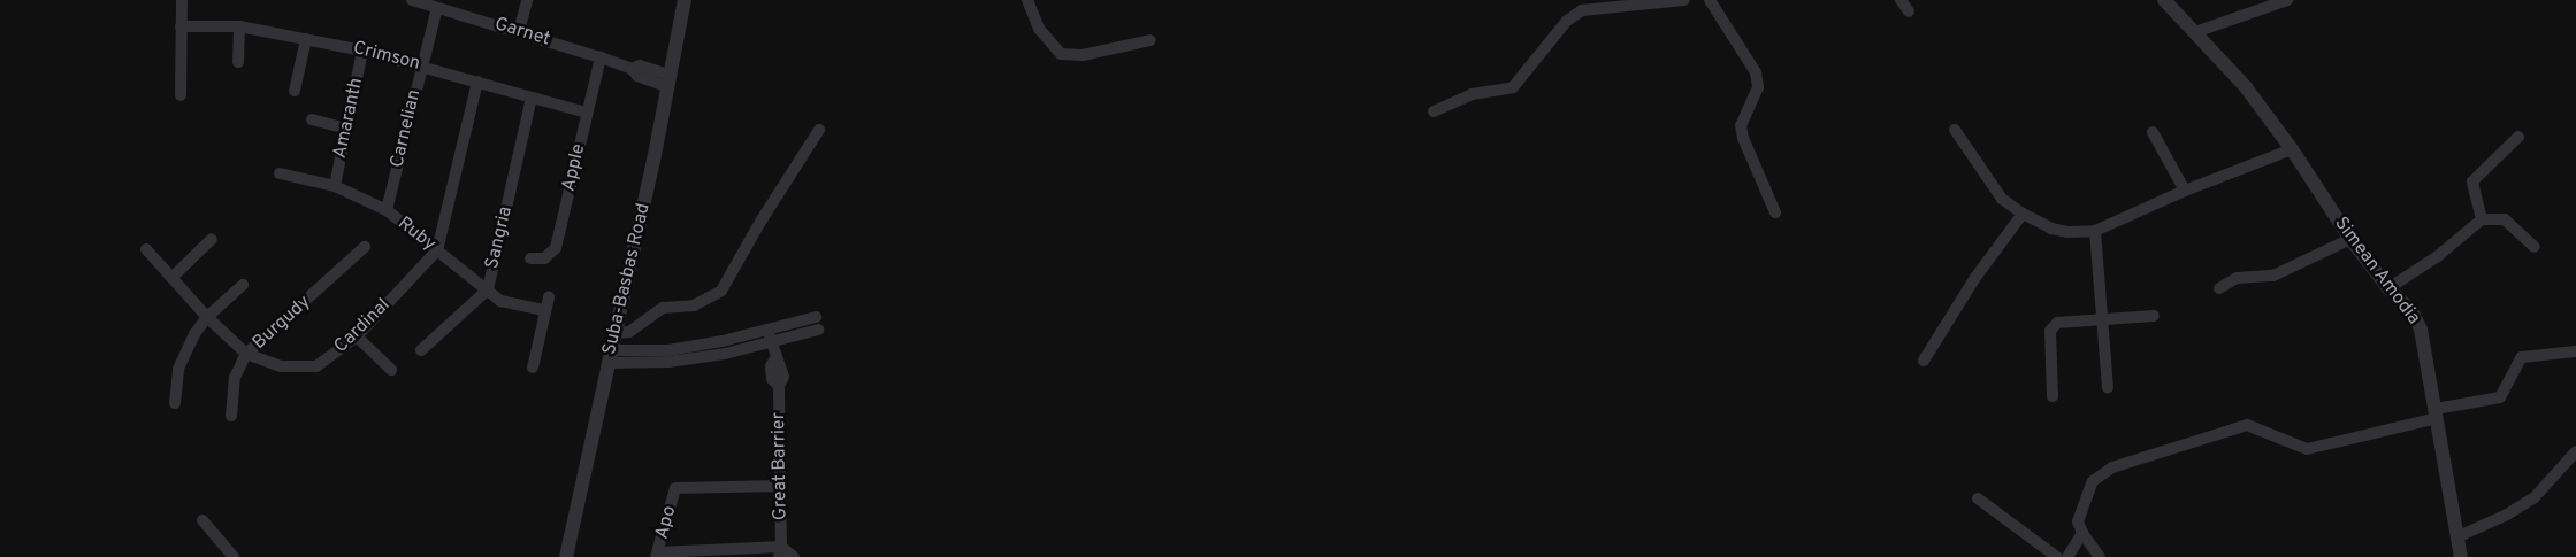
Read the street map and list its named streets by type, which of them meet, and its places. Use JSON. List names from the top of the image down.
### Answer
{
  "streets": {
    "street": [
      "Garnet",
      "Crimson",
      "Amaranth",
      "Carnelian",
      "Apple",
      "Ruby",
      "Sangria",
      "Simean Amodia",
      "Suba-Basbas Road",
      "Burgudy",
      "Cardinal",
      "Great Barrier",
      "Apo"
    ]
  },
  "crossings": [
    ["Garnet", "Carnelian"],
    ["Garnet", "Apple"],
    ["Garnet", "Suba-Basbas Road"],
    ["Crimson", "Amaranth"],
    ["Crimson", "Carnelian"],
    ["Crimson", "Apple"],
    ["Crimson", "Sangria"],
    ["Crimson", "Cardinal"],
    ["Amaranth", "Ruby"],
    ["Carnelian", "Ruby"],
    ["Ruby", "Sangria"],
    ["Ruby", "Cardinal"],
    ["Burgudy", "Cardinal"],
    ["Great Barrier", "Apo"]
  ]
}
